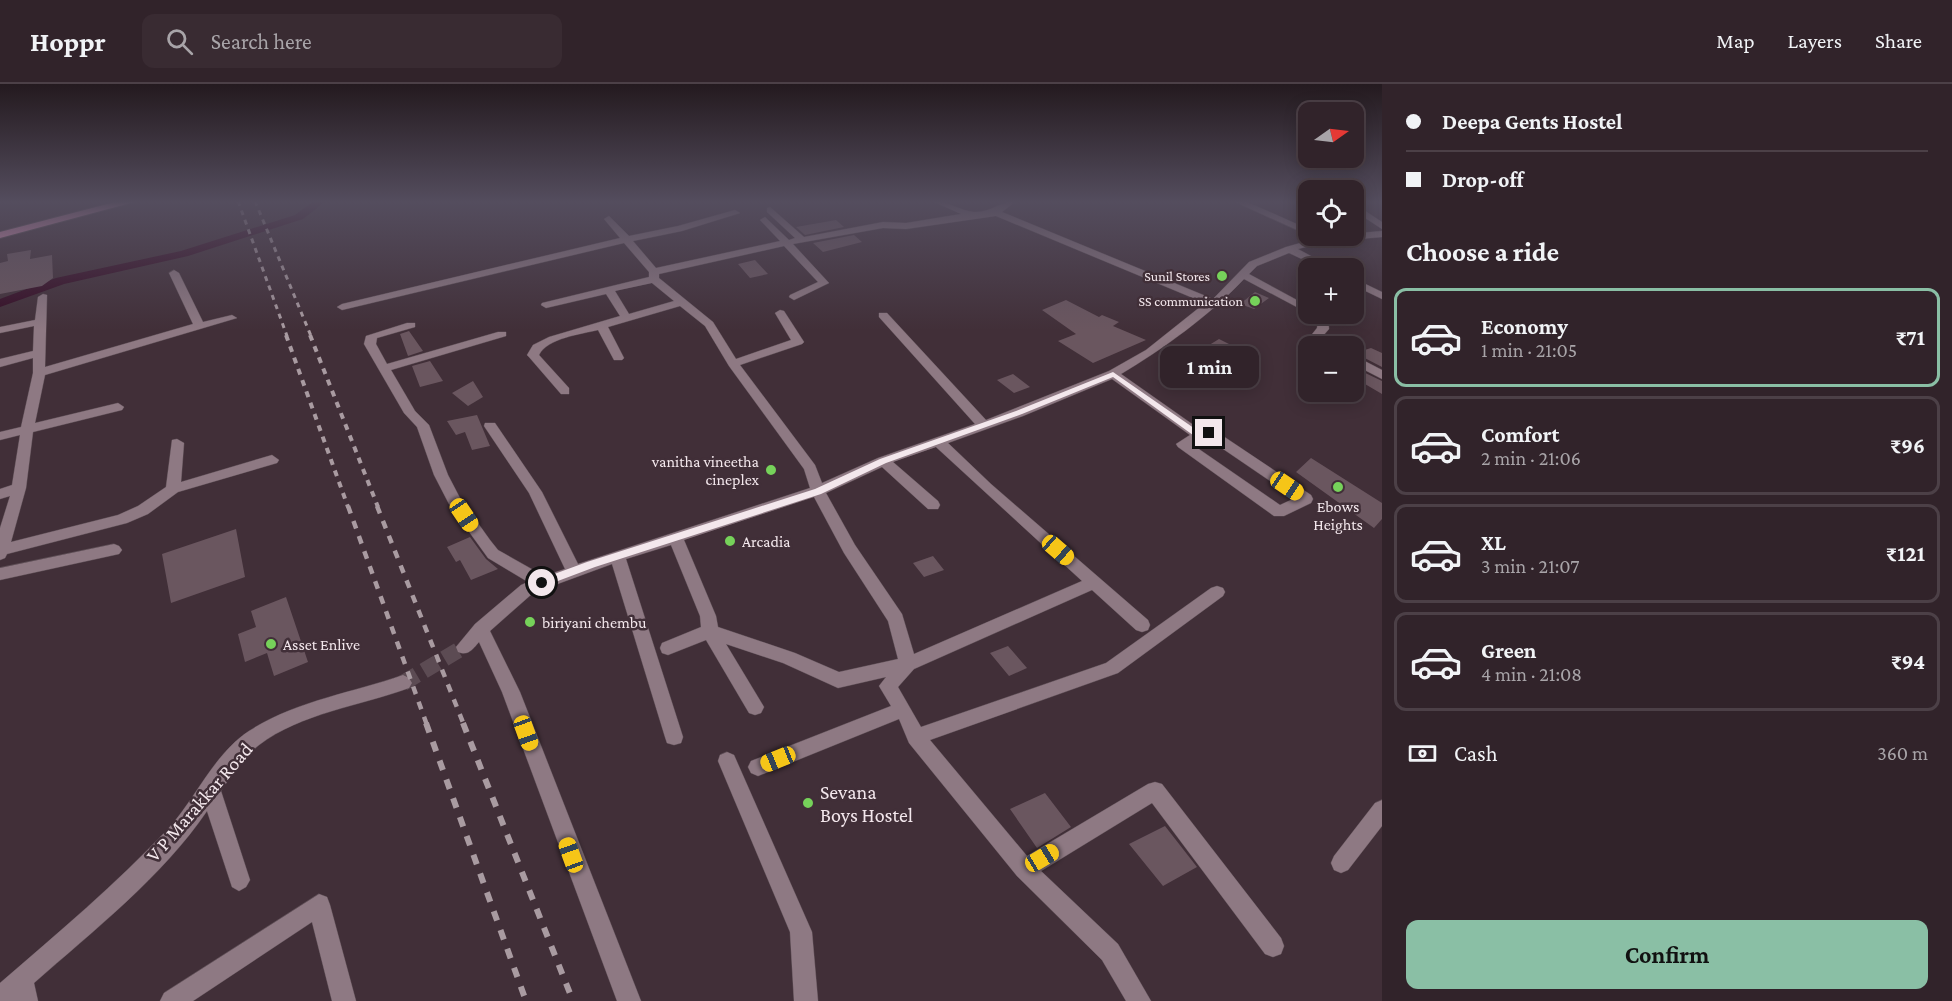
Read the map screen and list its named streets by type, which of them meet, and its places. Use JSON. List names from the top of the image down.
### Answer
{
  "streets": {
    "street": ["V P Marakkar Road"]
  },
  "places": [
    "Sunil Stores",
    "SS communication",
    "vanitha vineetha cineplex",
    "Ebows Heights",
    "Arcadia",
    "biriyani chembu",
    "Asset Enlive",
    "Sevana Boys Hostel"
  ],
  "north": "right",
  "page": {
    "header": "Hoppr",
    "search": "Search here",
    "nav": ["Map", "Layers", "Share"],
    "banner": ["Deepa Gents Hostel", "Drop-off"],
    "map_buttons": ["+", "−"],
    "heading": "Choose a ride",
    "list": [
      {
        "name": "Economy",
        "note": "1 min · 21:05",
        "value": "₹71"
      },
      {
        "name": "Comfort",
        "note": "2 min · 21:06",
        "value": "₹96"
      },
      {
        "name": "XL",
        "note": "3 min · 21:07",
        "value": "₹121"
      },
      {
        "name": "Green",
        "note": "4 min · 21:08",
        "value": "₹94"
      }
    ],
    "bubble": "1 min",
    "pay": ["Cash", "360 m"],
    "buttons": "Confirm"
  }
}
